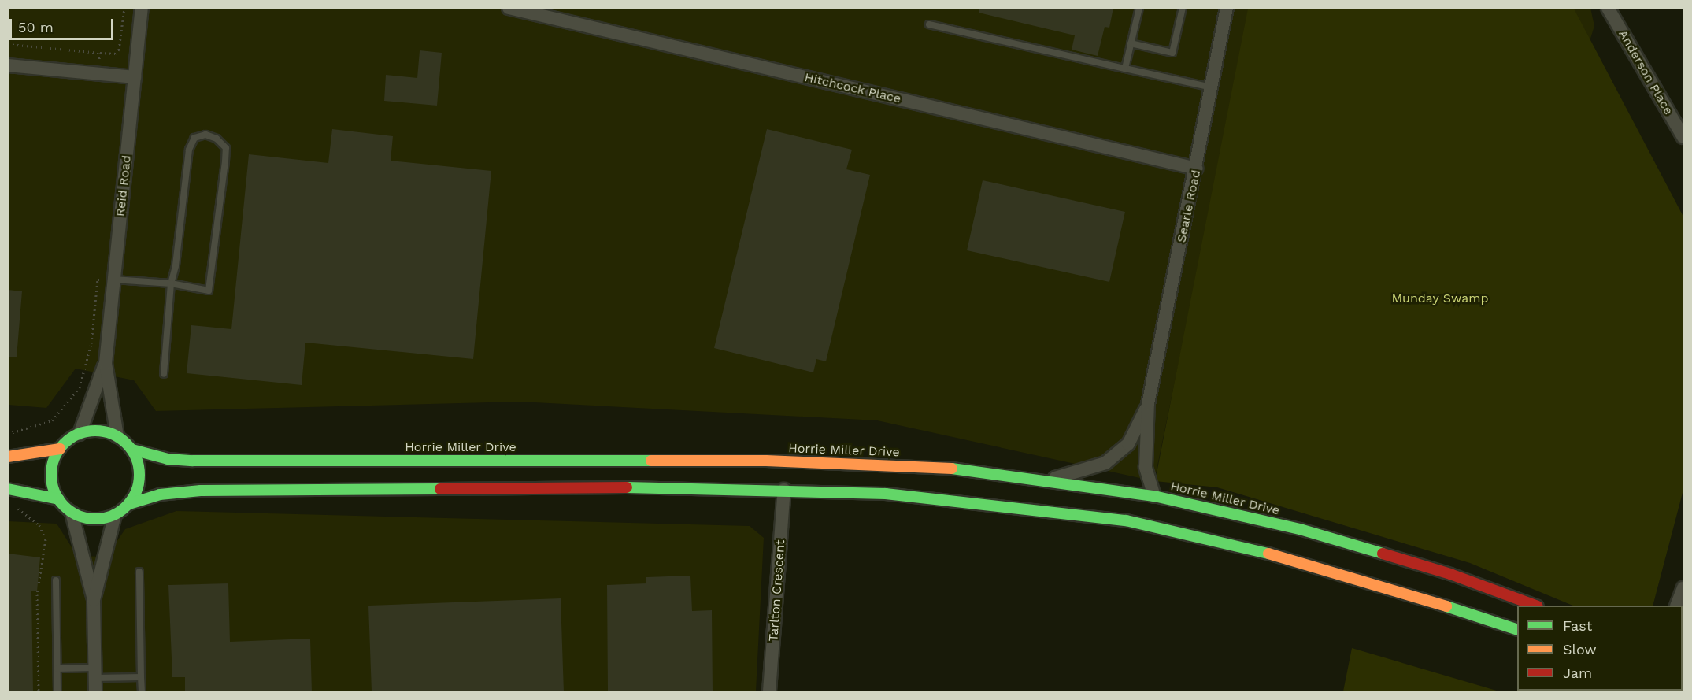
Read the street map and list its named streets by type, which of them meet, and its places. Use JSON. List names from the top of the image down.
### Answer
{
  "streets": {
    "main road": ["Horrie Miller Drive"],
    "street": [
      "Anderson Place",
      "Hitchcock Place",
      "Reid Road",
      "Searle Road",
      "Tarlton Crescent"
    ]
  },
  "crossings": [
    ["Hitchcock Place", "Searle Road"],
    ["Reid Road", "Horrie Miller Drive"],
    ["Searle Road", "Horrie Miller Drive"]
  ],
  "parks": ["Munday Swamp"],
  "legend": ["Fast", "Slow", "Jam"],
  "scale_bar": "50 m"
}
